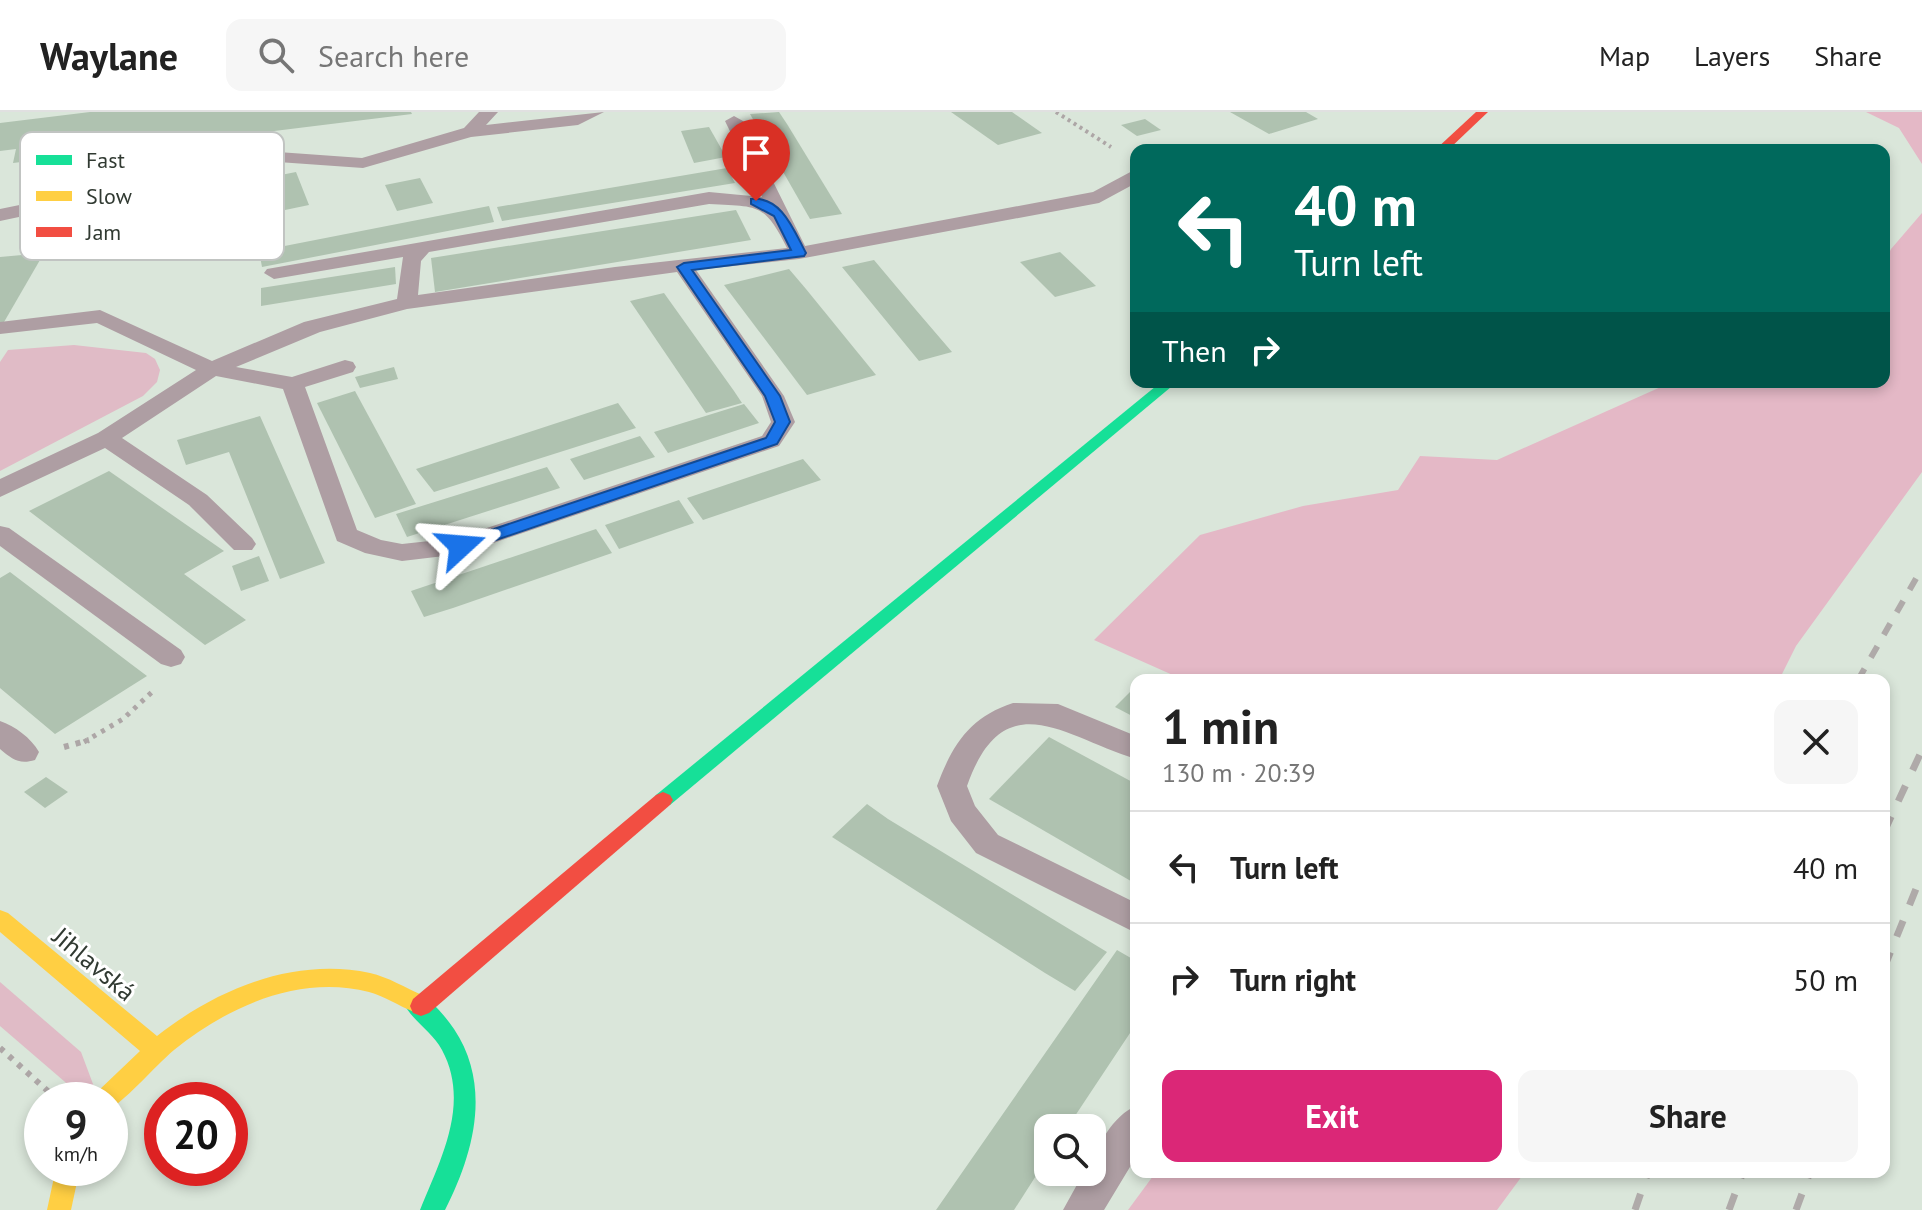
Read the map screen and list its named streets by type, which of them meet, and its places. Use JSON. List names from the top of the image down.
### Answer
{
  "streets": {
    "main road": ["Jihlavská"]
  },
  "legend": ["Fast", "Slow", "Jam"],
  "page": {
    "header": "Waylane",
    "search": "Search here",
    "nav": ["Map", "Layers", "Share"],
    "turn": ["40 m", "Turn left"],
    "then": "Then",
    "heading": ["1 min", "130 m · 20:39"],
    "list": [
      {
        "name": "Turn left",
        "value": "40 m"
      },
      {
        "name": "Turn right",
        "value": "50 m"
      }
    ],
    "buttons": ["Exit", "Share"],
    "speed": "9 km/h",
    "limit": "20"
  }
}
